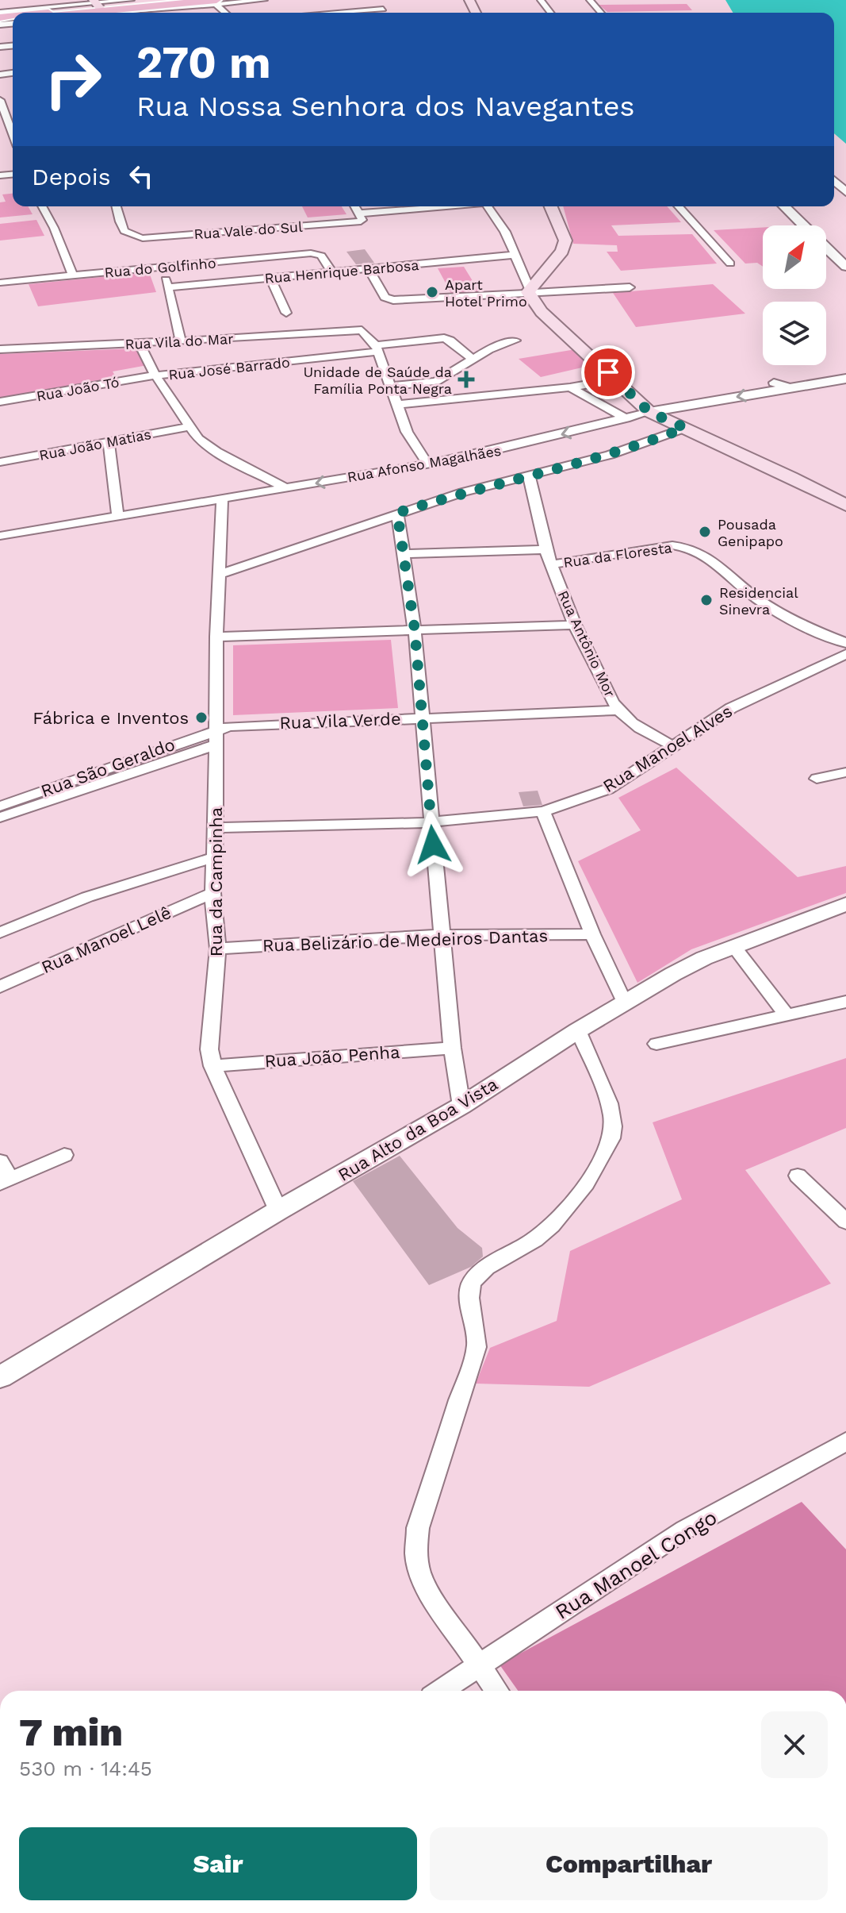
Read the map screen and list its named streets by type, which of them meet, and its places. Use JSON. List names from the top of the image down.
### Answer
{
  "streets": {
    "street": [
      "Rua Vale do Sul",
      "Rua do Golfinho",
      "Rua Henrique Barbosa",
      "Rua Vila do Mar",
      "Rua José Barrado",
      "Rua João Tó",
      "Rua João Matias",
      "Rua Afonso Magalhães",
      "Rua da Floresta",
      "Rua Antônio Mor",
      "Rua Vila Verde",
      "Rua Manoel Alves",
      "Rua São Geraldo",
      "Rua da Campinha",
      "Rua Manoel Lelê",
      "Rua Belizário de Medeiros Dantas",
      "Rua João Penha",
      "Rua Alto da Boa Vista",
      "Rua Manoel Congo"
    ]
  },
  "crossings": [
    ["Rua do Golfinho", "Rua Henrique Barbosa"],
    ["Rua Vila do Mar", "Rua José Barrado"],
    ["Rua José Barrado", "Rua João Tó"],
    ["Rua Afonso Magalhães", "Rua da Campinha"],
    ["Rua da Floresta", "Rua Antônio Mor"],
    ["Rua Antônio Mor", "Rua Vila Verde"],
    ["Rua Antônio Mor", "Rua Manoel Alves"],
    ["Rua Vila Verde", "Rua São Geraldo"],
    ["Rua Vila Verde", "Rua da Campinha"],
    ["Rua Manoel Alves", "Rua da Campinha"],
    ["Rua São Geraldo", "Rua da Campinha"],
    ["Rua da Campinha", "Rua Manoel Lelê"],
    ["Rua da Campinha", "Rua Belizário de Medeiros Dantas"],
    ["Rua da Campinha", "Rua João Penha"],
    ["Rua da Campinha", "Rua Alto da Boa Vista"]
  ],
  "places": {
    "other": [
      "Apart Hotel Primo",
      "Pousada Genipapo",
      "Residencial Sinevra",
      "Fábrica e Inventos"
    ],
    "health": ["Unidade de Saúde da Família Ponta Negra"]
  },
  "north": "top right",
  "page": {
    "turn": ["270 m", "Rua Nossa Senhora dos Navegantes"],
    "then": "Depois",
    "heading": ["7 min", "530 m · 14:45"],
    "buttons": ["Sair", "Compartilhar"]
  }
}
